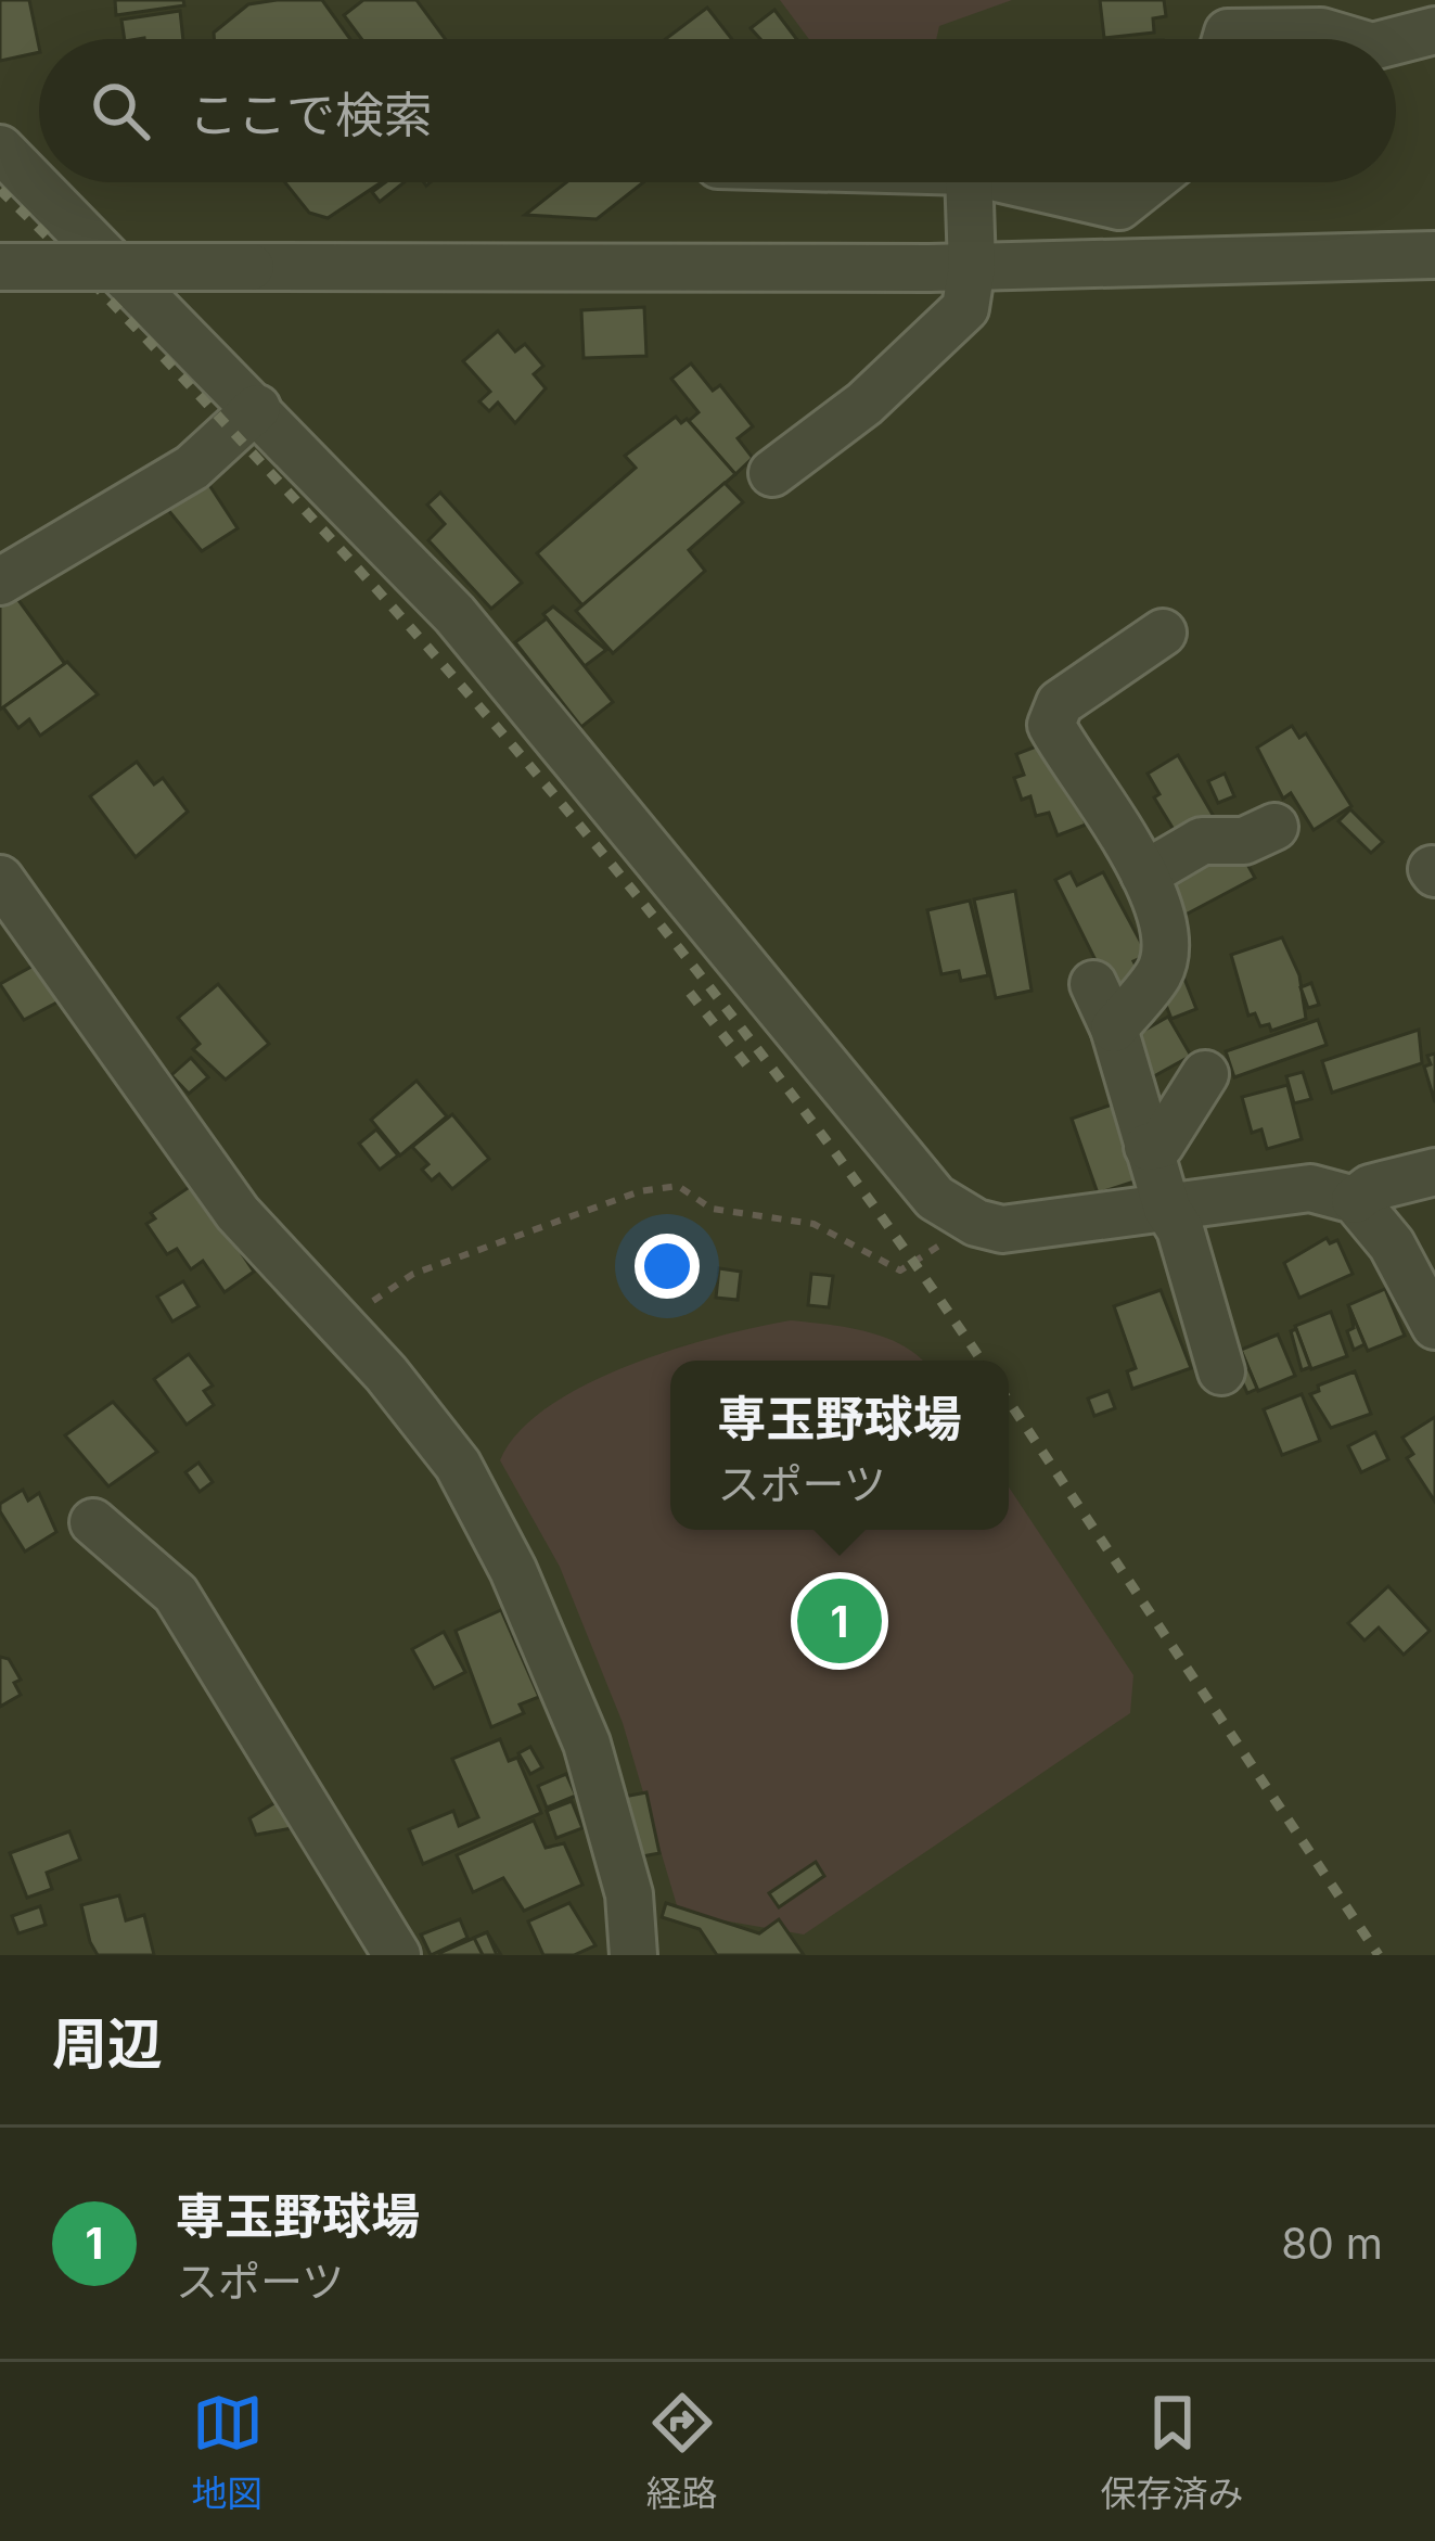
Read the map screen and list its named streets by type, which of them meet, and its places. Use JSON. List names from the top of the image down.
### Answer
{
  "page": {
    "search": "ここで検索",
    "popup": ["専玉野球場", "スポーツ"],
    "pins": "1",
    "heading": "周辺",
    "list": [
      {
        "mark": "1",
        "name": "専玉野球場",
        "note": "スポーツ",
        "value": "80 m"
      }
    ],
    "nav": ["地図", "経路", "保存済み"]
  }
}
